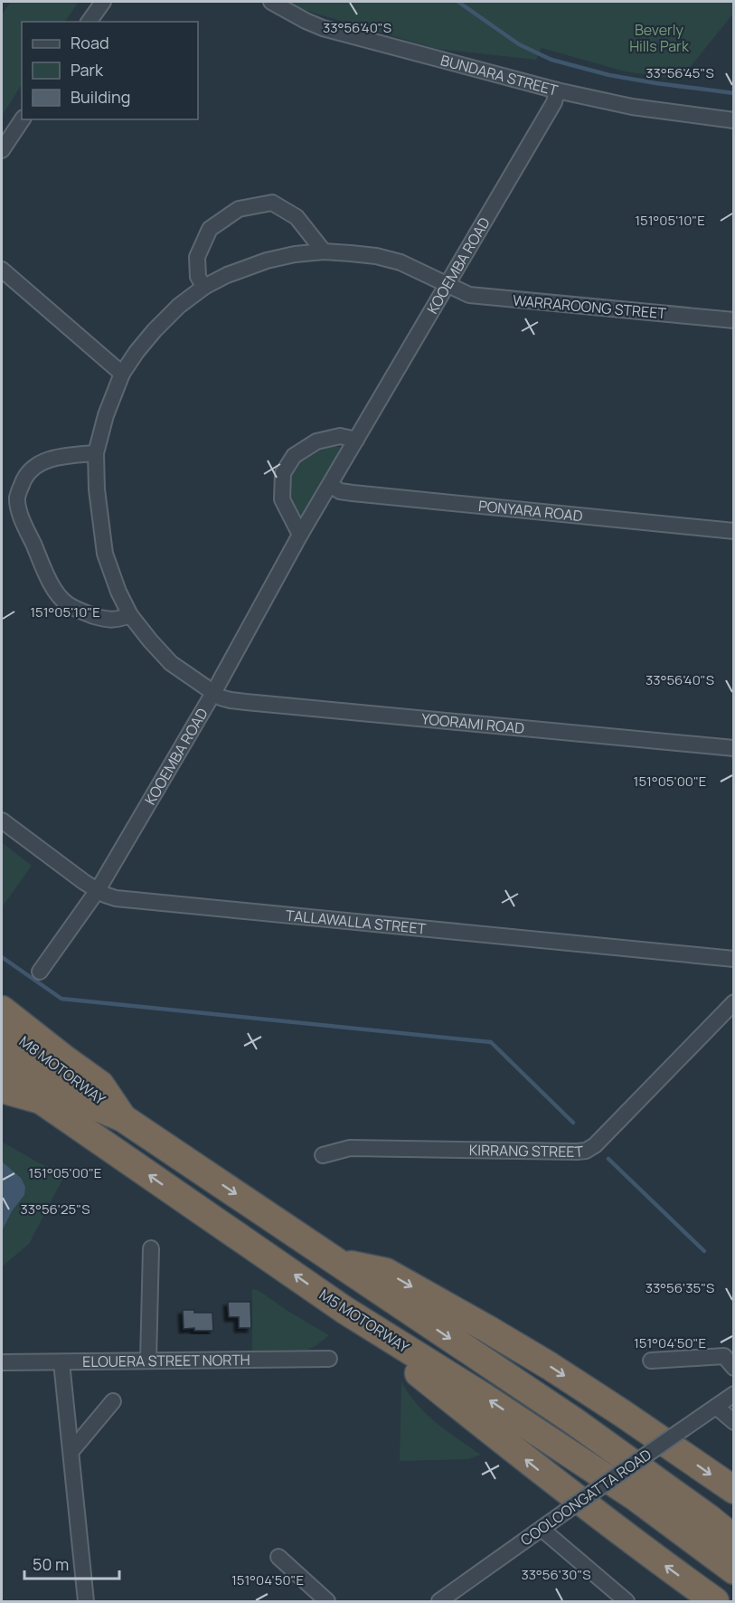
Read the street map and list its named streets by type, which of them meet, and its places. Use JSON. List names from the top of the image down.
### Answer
{
  "streets": {
    "highway": ["M8 MOTORWAY", "M5 MOTORWAY"],
    "street": [
      "BUNDARA STREET",
      "KOOEMBA ROAD",
      "WARRAROONG STREET",
      "PONYARA ROAD",
      "YOORAMI ROAD",
      "TALLAWALLA STREET",
      "KIRRANG STREET",
      "ELOUERA STREET NORTH",
      "COOLOONGATTA ROAD"
    ]
  },
  "crossings": [
    ["BUNDARA STREET", "KOOEMBA ROAD"],
    ["KOOEMBA ROAD", "WARRAROONG STREET"],
    ["KOOEMBA ROAD", "PONYARA ROAD"],
    ["KOOEMBA ROAD", "YOORAMI ROAD"],
    ["KOOEMBA ROAD", "TALLAWALLA STREET"],
    ["WARRAROONG STREET", "YOORAMI ROAD"]
  ],
  "parks": ["Beverly Hills Park"],
  "legend": ["Road", "Park", "Building"],
  "scale_bar": "50 m",
  "coordinates": [
    "33°56'40\"S",
    "33°56'45\"S",
    "151°05'10\"E",
    "151°05'00\"E",
    "33°56'25\"S",
    "33°56'35\"S",
    "151°04'50\"E",
    "33°56'30\"S"
  ]
}
